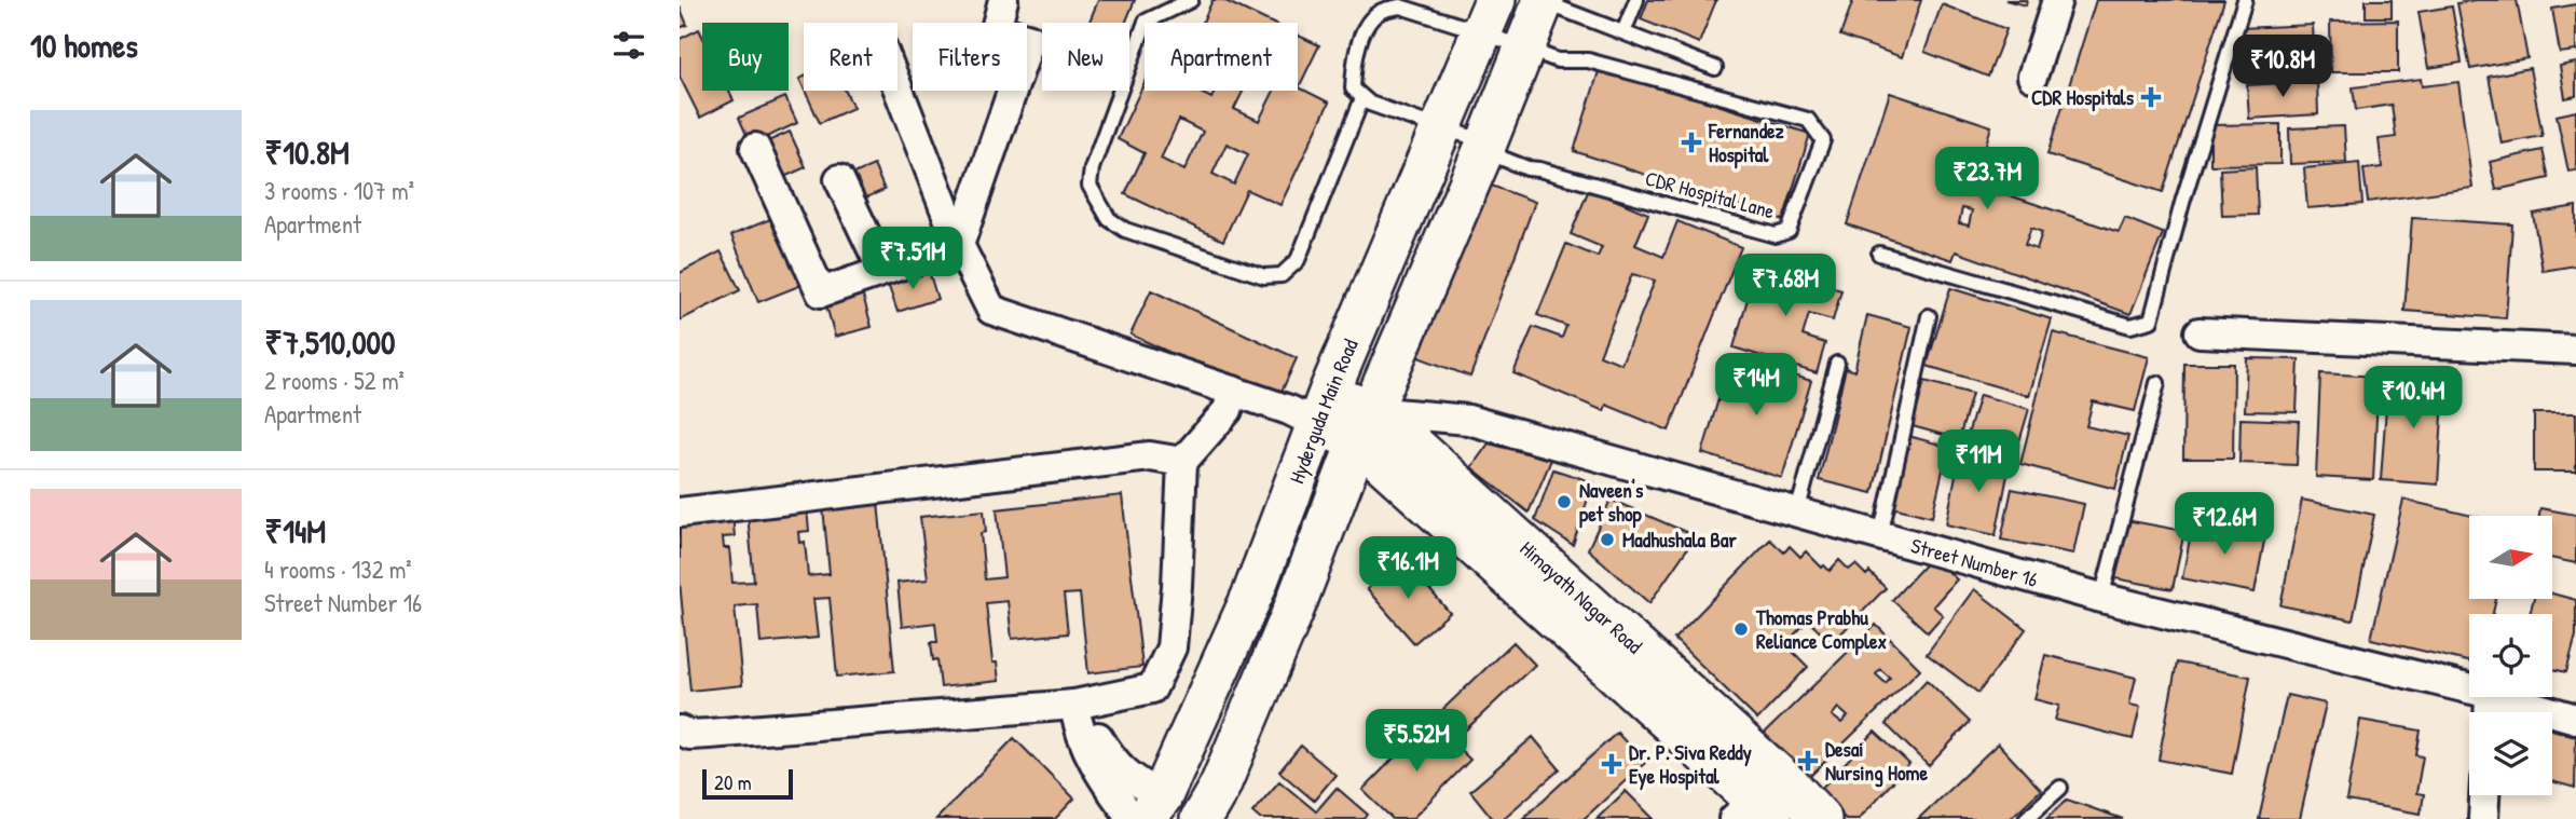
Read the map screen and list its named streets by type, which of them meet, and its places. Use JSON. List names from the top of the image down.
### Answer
{
  "streets": {
    "main road": ["Hyderguda Main Road", "Himayath Nagar Road"],
    "street": ["Street Number 16"],
    "lane": ["CDR Hospital Lane"]
  },
  "crossings": [
    ["CDR Hospital Lane", "Hyderguda Main Road"],
    ["Hyderguda Main Road", "Street Number 16"],
    ["Hyderguda Main Road", "Himayath Nagar Road"],
    ["Street Number 16", "Himayath Nagar Road"]
  ],
  "places": {
    "health": [
      "CDR Hospitals",
      "Fernandez Hospital",
      "Desai Nursing Home",
      "Dr. P. Siva Reddy Eye Hospital"
    ],
    "other": ["Naveen's pet shop", "Madhushala Bar", "Thomas Prabhu Reliance Complex"]
  },
  "scale_bar": "20 m",
  "north": "right",
  "page": {
    "heading": "10 homes",
    "chip": [
      "Buy",
      "Rent",
      "Filters",
      "New",
      "Apartment"
    ],
    "price": [
      "₹10.8M",
      "₹23.7M",
      "₹7.51M",
      "₹7.68M",
      "₹14M",
      "₹10.4M",
      "₹11M",
      "₹12.6M",
      "₹16.1M",
      "₹5.52M"
    ],
    "list": [
      {
        "name": "₹10.8M",
        "note": "3 rooms · 107 m² · Apartment"
      },
      {
        "name": "₹7,510,000",
        "note": "2 rooms · 52 m² · Apartment"
      },
      {
        "name": "₹14M",
        "note": "4 rooms · 132 m² · Street Number 16"
      }
    ],
    "scale": "20 m"
  }
}
